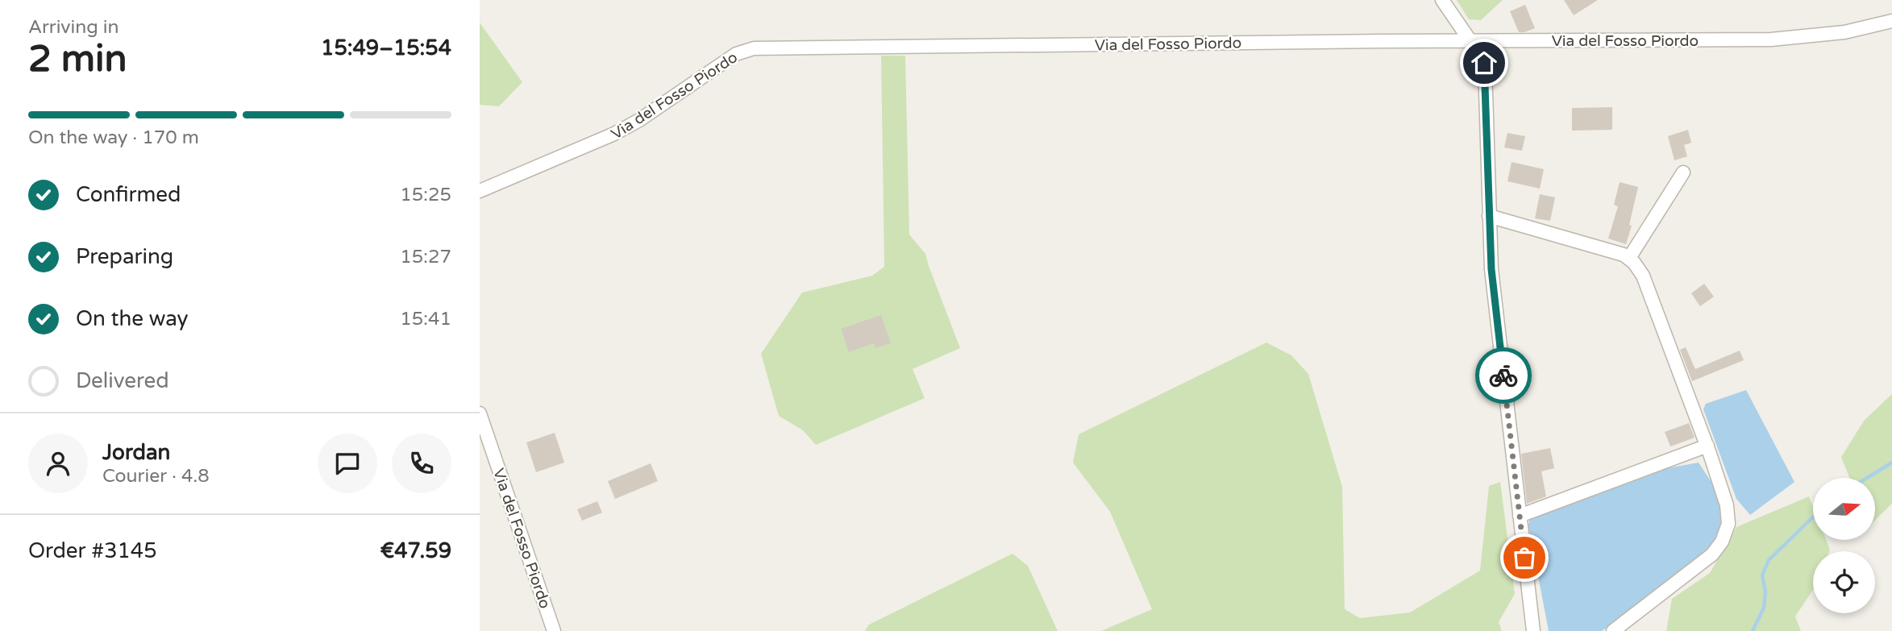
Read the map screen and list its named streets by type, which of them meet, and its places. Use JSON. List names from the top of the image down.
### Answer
{
  "streets": {
    "street": ["Via del Fosso Piordo"]
  },
  "north": "right",
  "page": {
    "heading": ["2 min", "Arriving in", "15:49–15:54"],
    "panel": [
      "Jordan",
      "Courier · 4.8",
      "Order #3145",
      "€47.59"
    ],
    "bar": "On the way · 170 m",
    "list": [
      ["Confirmed", "15:25"],
      ["Preparing", "15:27"],
      ["On the way", "15:41"],
      "Delivered"
    ]
  }
}
